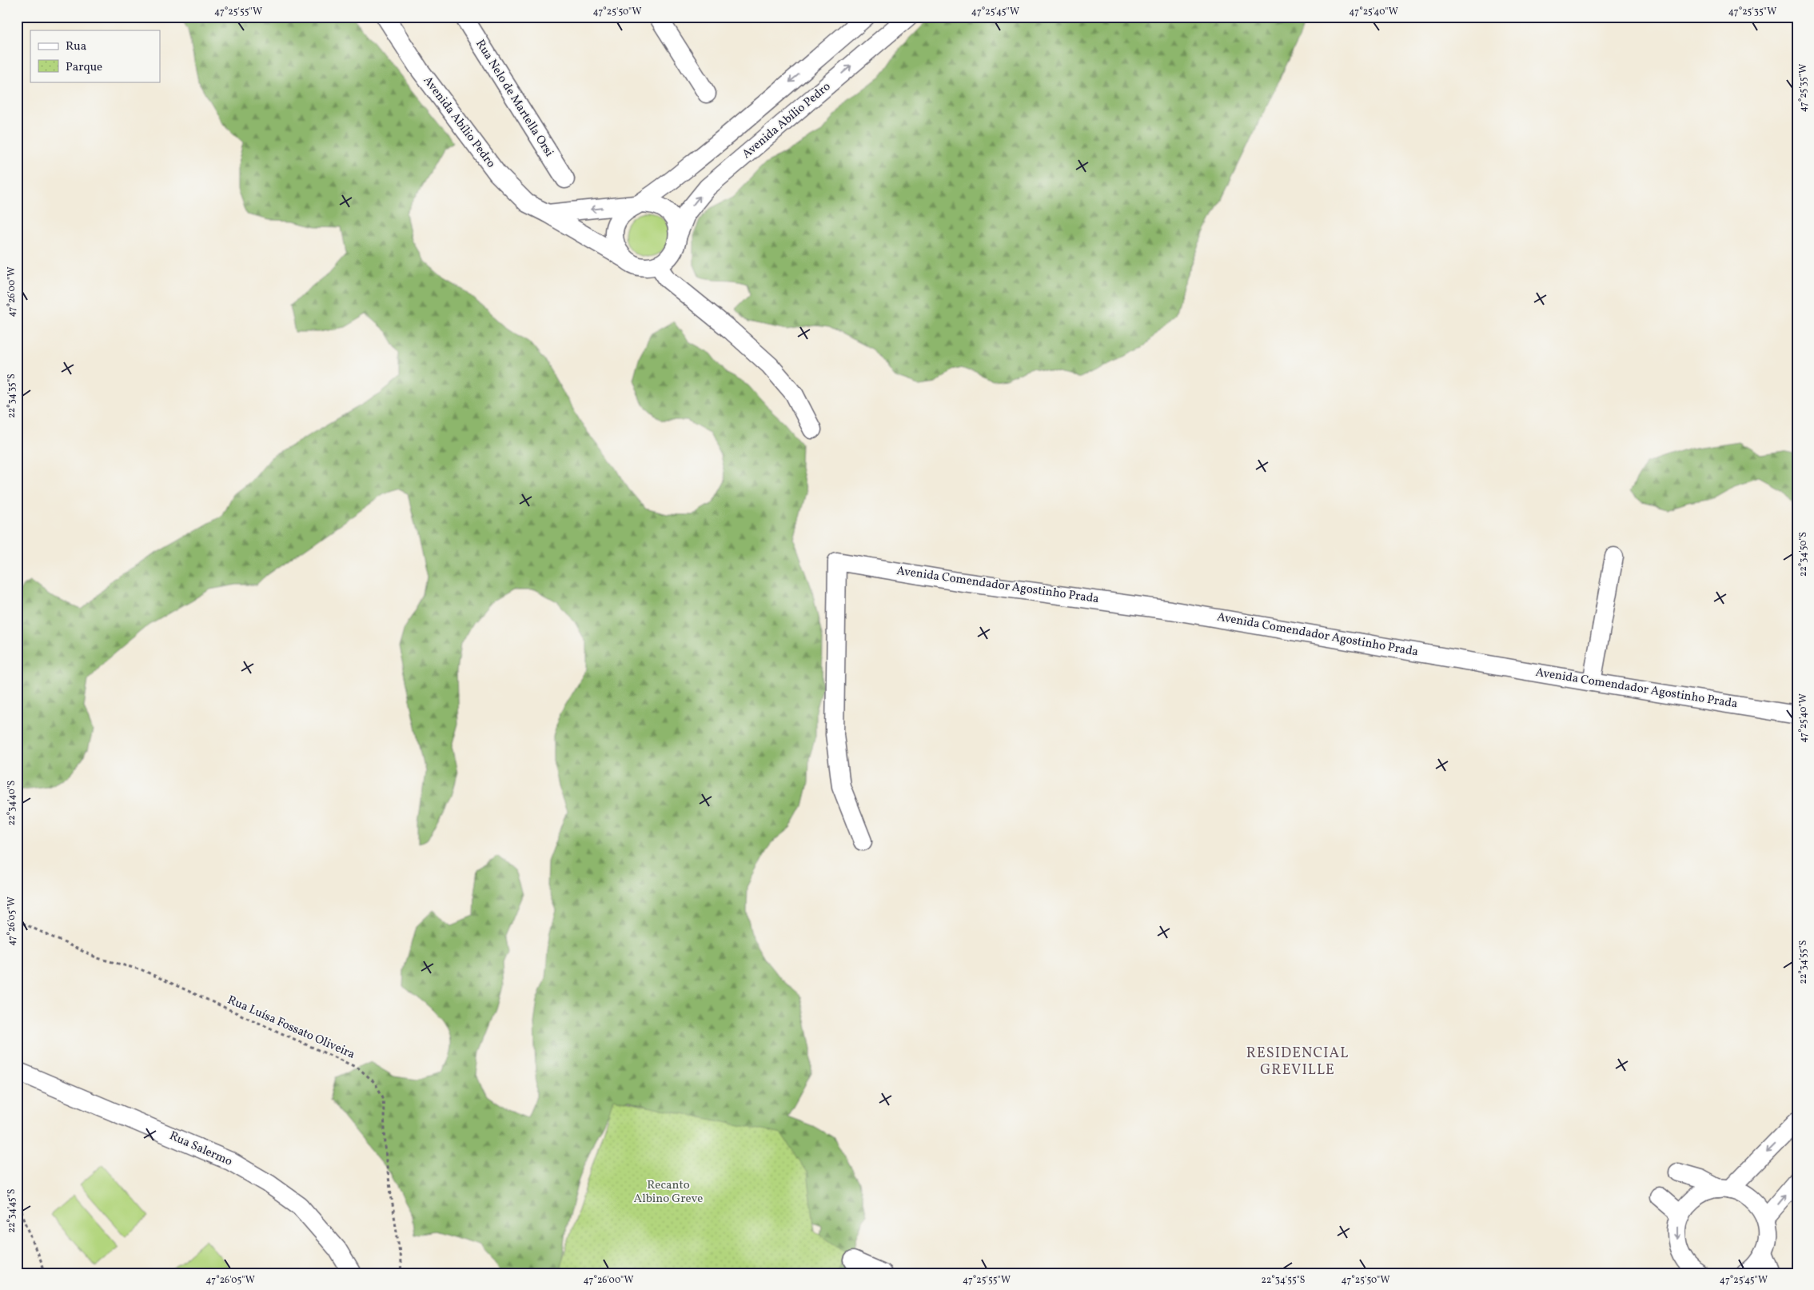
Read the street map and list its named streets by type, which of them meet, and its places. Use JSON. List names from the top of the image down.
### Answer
{
  "streets": {
    "street": [
      "Rua Nelo de Martella Orsi",
      "Avenida Abílio Pedro",
      "Avenida Comendador Agostinho Prada",
      "Rua Salermo"
    ],
    "path": ["Rua Luísa Fossato Oliveira"]
  },
  "districts": ["RESIDENCIAL GREVILLE"],
  "parks": ["Recanto Albino Greve"],
  "legend": ["Rua", "Parque"],
  "coordinates": [
    "47°25'55\"W",
    "47°25'50\"W",
    "47°25'45\"W",
    "47°25'40\"W",
    "47°25'35\"W",
    "47°26'00\"W",
    "22°34'35\"S",
    "22°34'50\"S",
    "22°34'40\"S",
    "47°26'05\"W",
    "22°34'55\"S",
    "22°34'45\"S"
  ]
}
